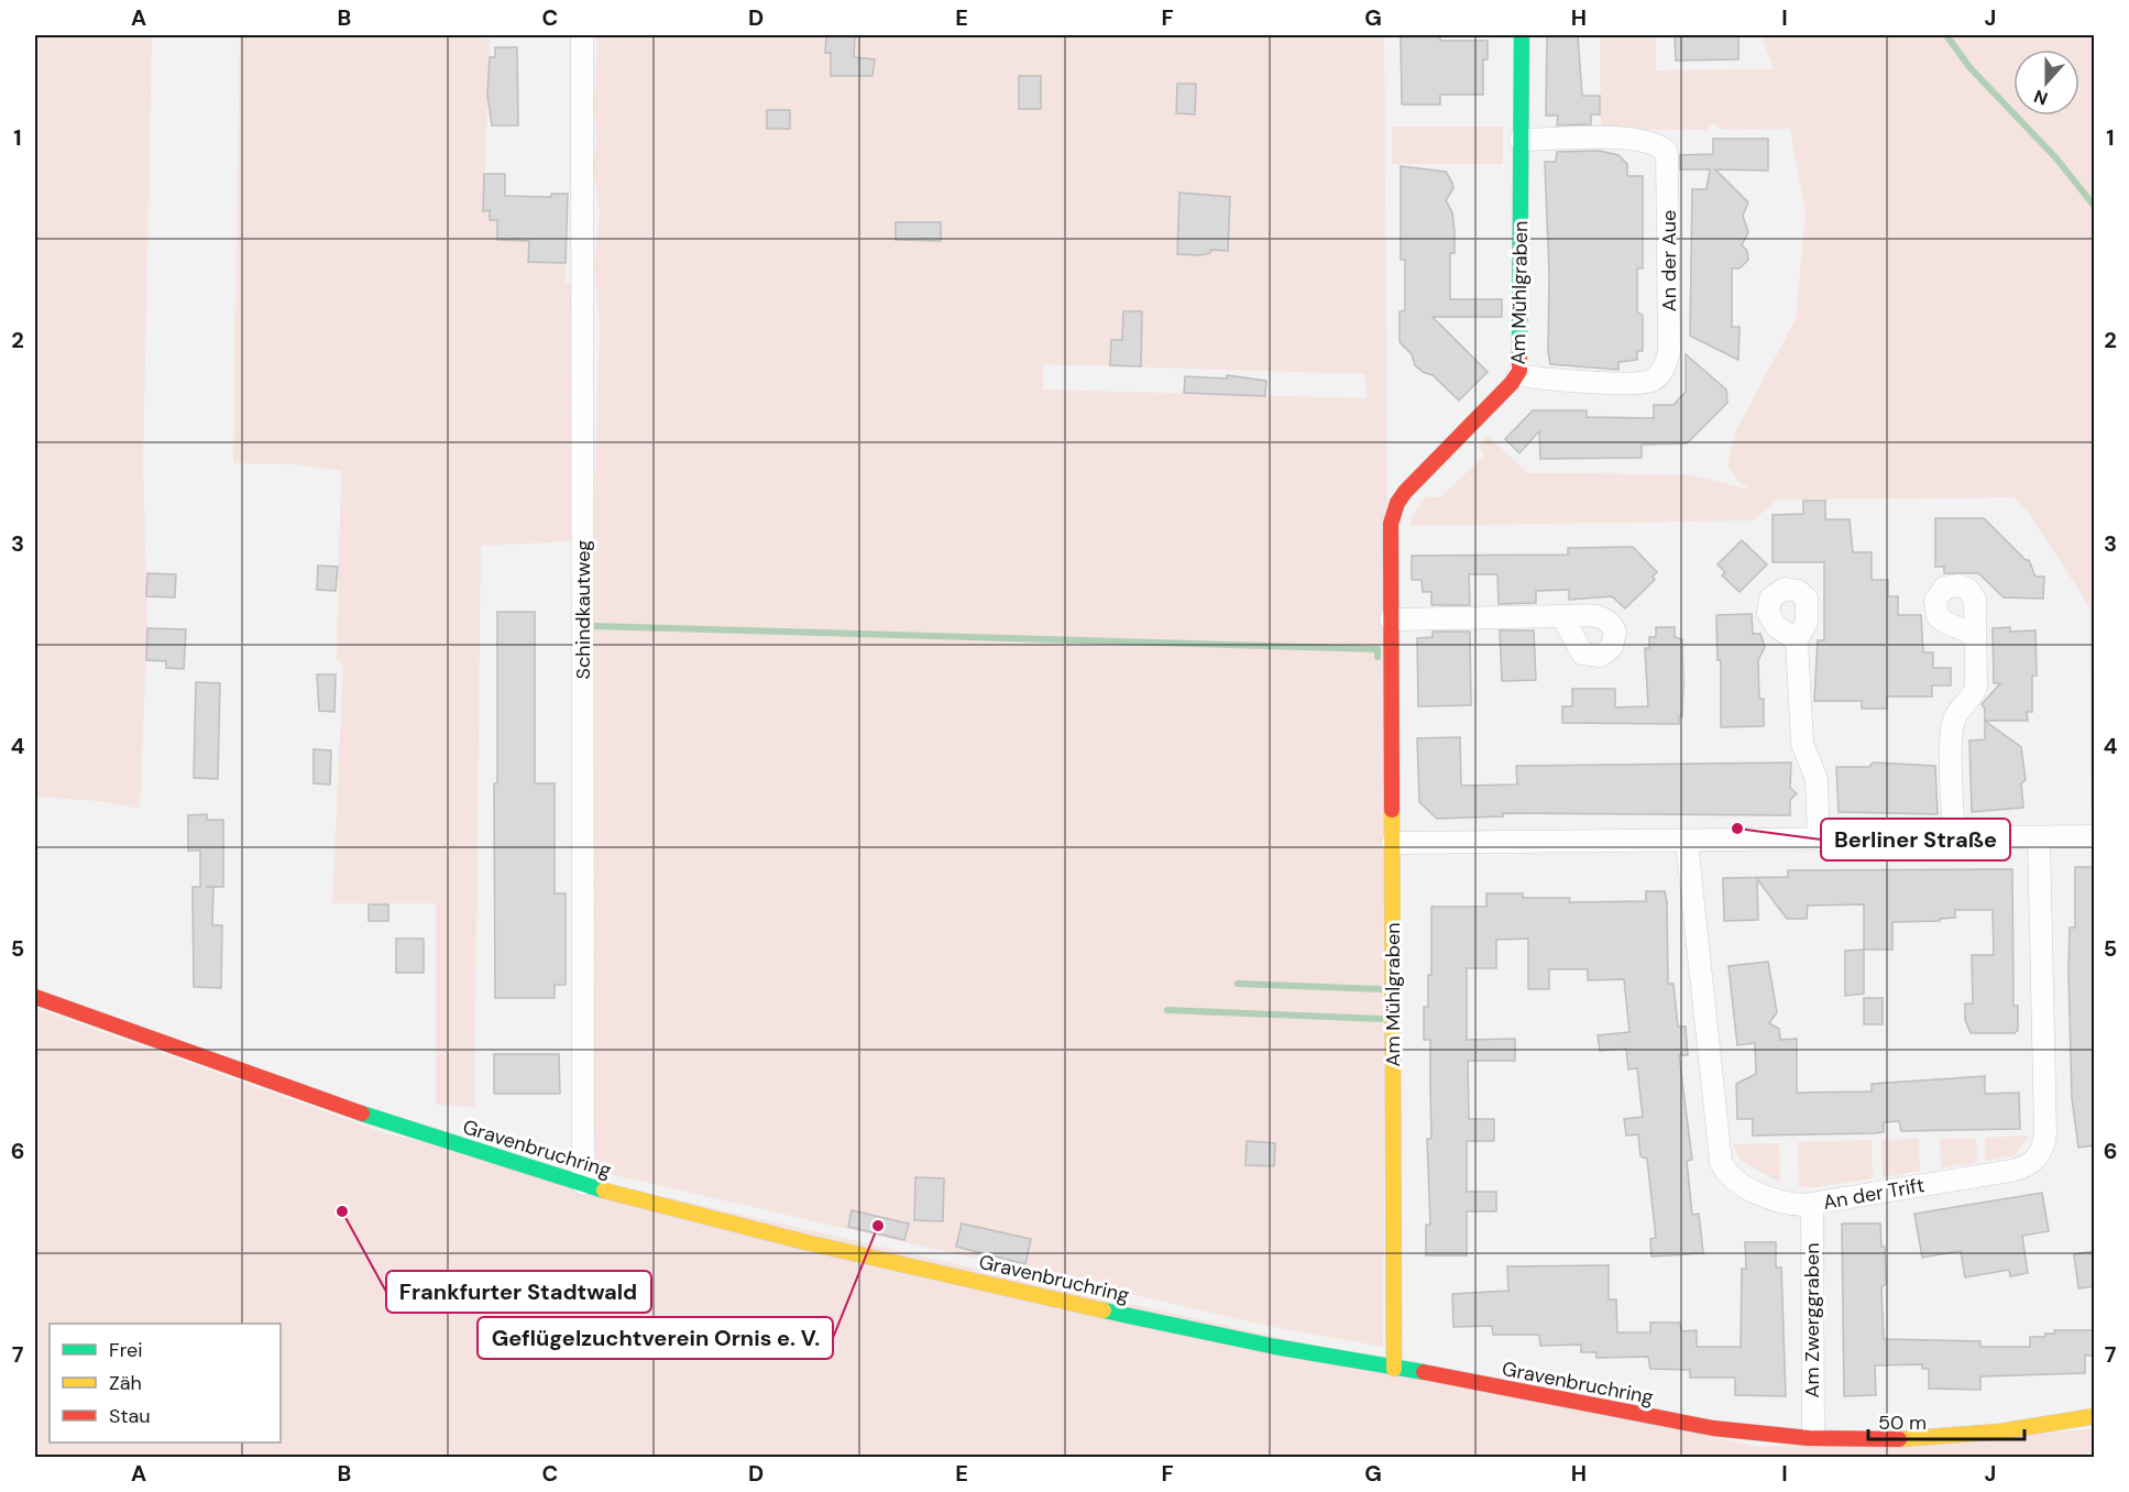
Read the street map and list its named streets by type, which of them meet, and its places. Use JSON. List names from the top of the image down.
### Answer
{
  "streets": {
    "street": [
      "An der Aue",
      "Am Mühlgraben",
      "Schindkautweg",
      "Gravenbruchring",
      "An der Trift",
      "Am Zwerggraben"
    ]
  },
  "crossings": [
    ["An der Aue", "Am Mühlgraben"],
    ["Am Mühlgraben", "Gravenbruchring"],
    ["Schindkautweg", "Gravenbruchring"],
    ["Gravenbruchring", "Am Zwerggraben"],
    ["An der Trift", "Am Zwerggraben"]
  ],
  "places": ["Berliner Straße", "Frankfurter Stadtwald", "Geflügelzuchtverein Ornis e. V."],
  "legend": ["Frei", "Zäh", "Stau"],
  "scale_bar": "50 m",
  "north": "bottom",
  "grid": {
    "columns": [
      "A",
      "B",
      "C",
      "D",
      "E",
      "F",
      "G",
      "H",
      "I",
      "J"
    ],
    "rows": [
      "1",
      "2",
      "3",
      "4",
      "5",
      "6",
      "7"
    ]
  }
}
